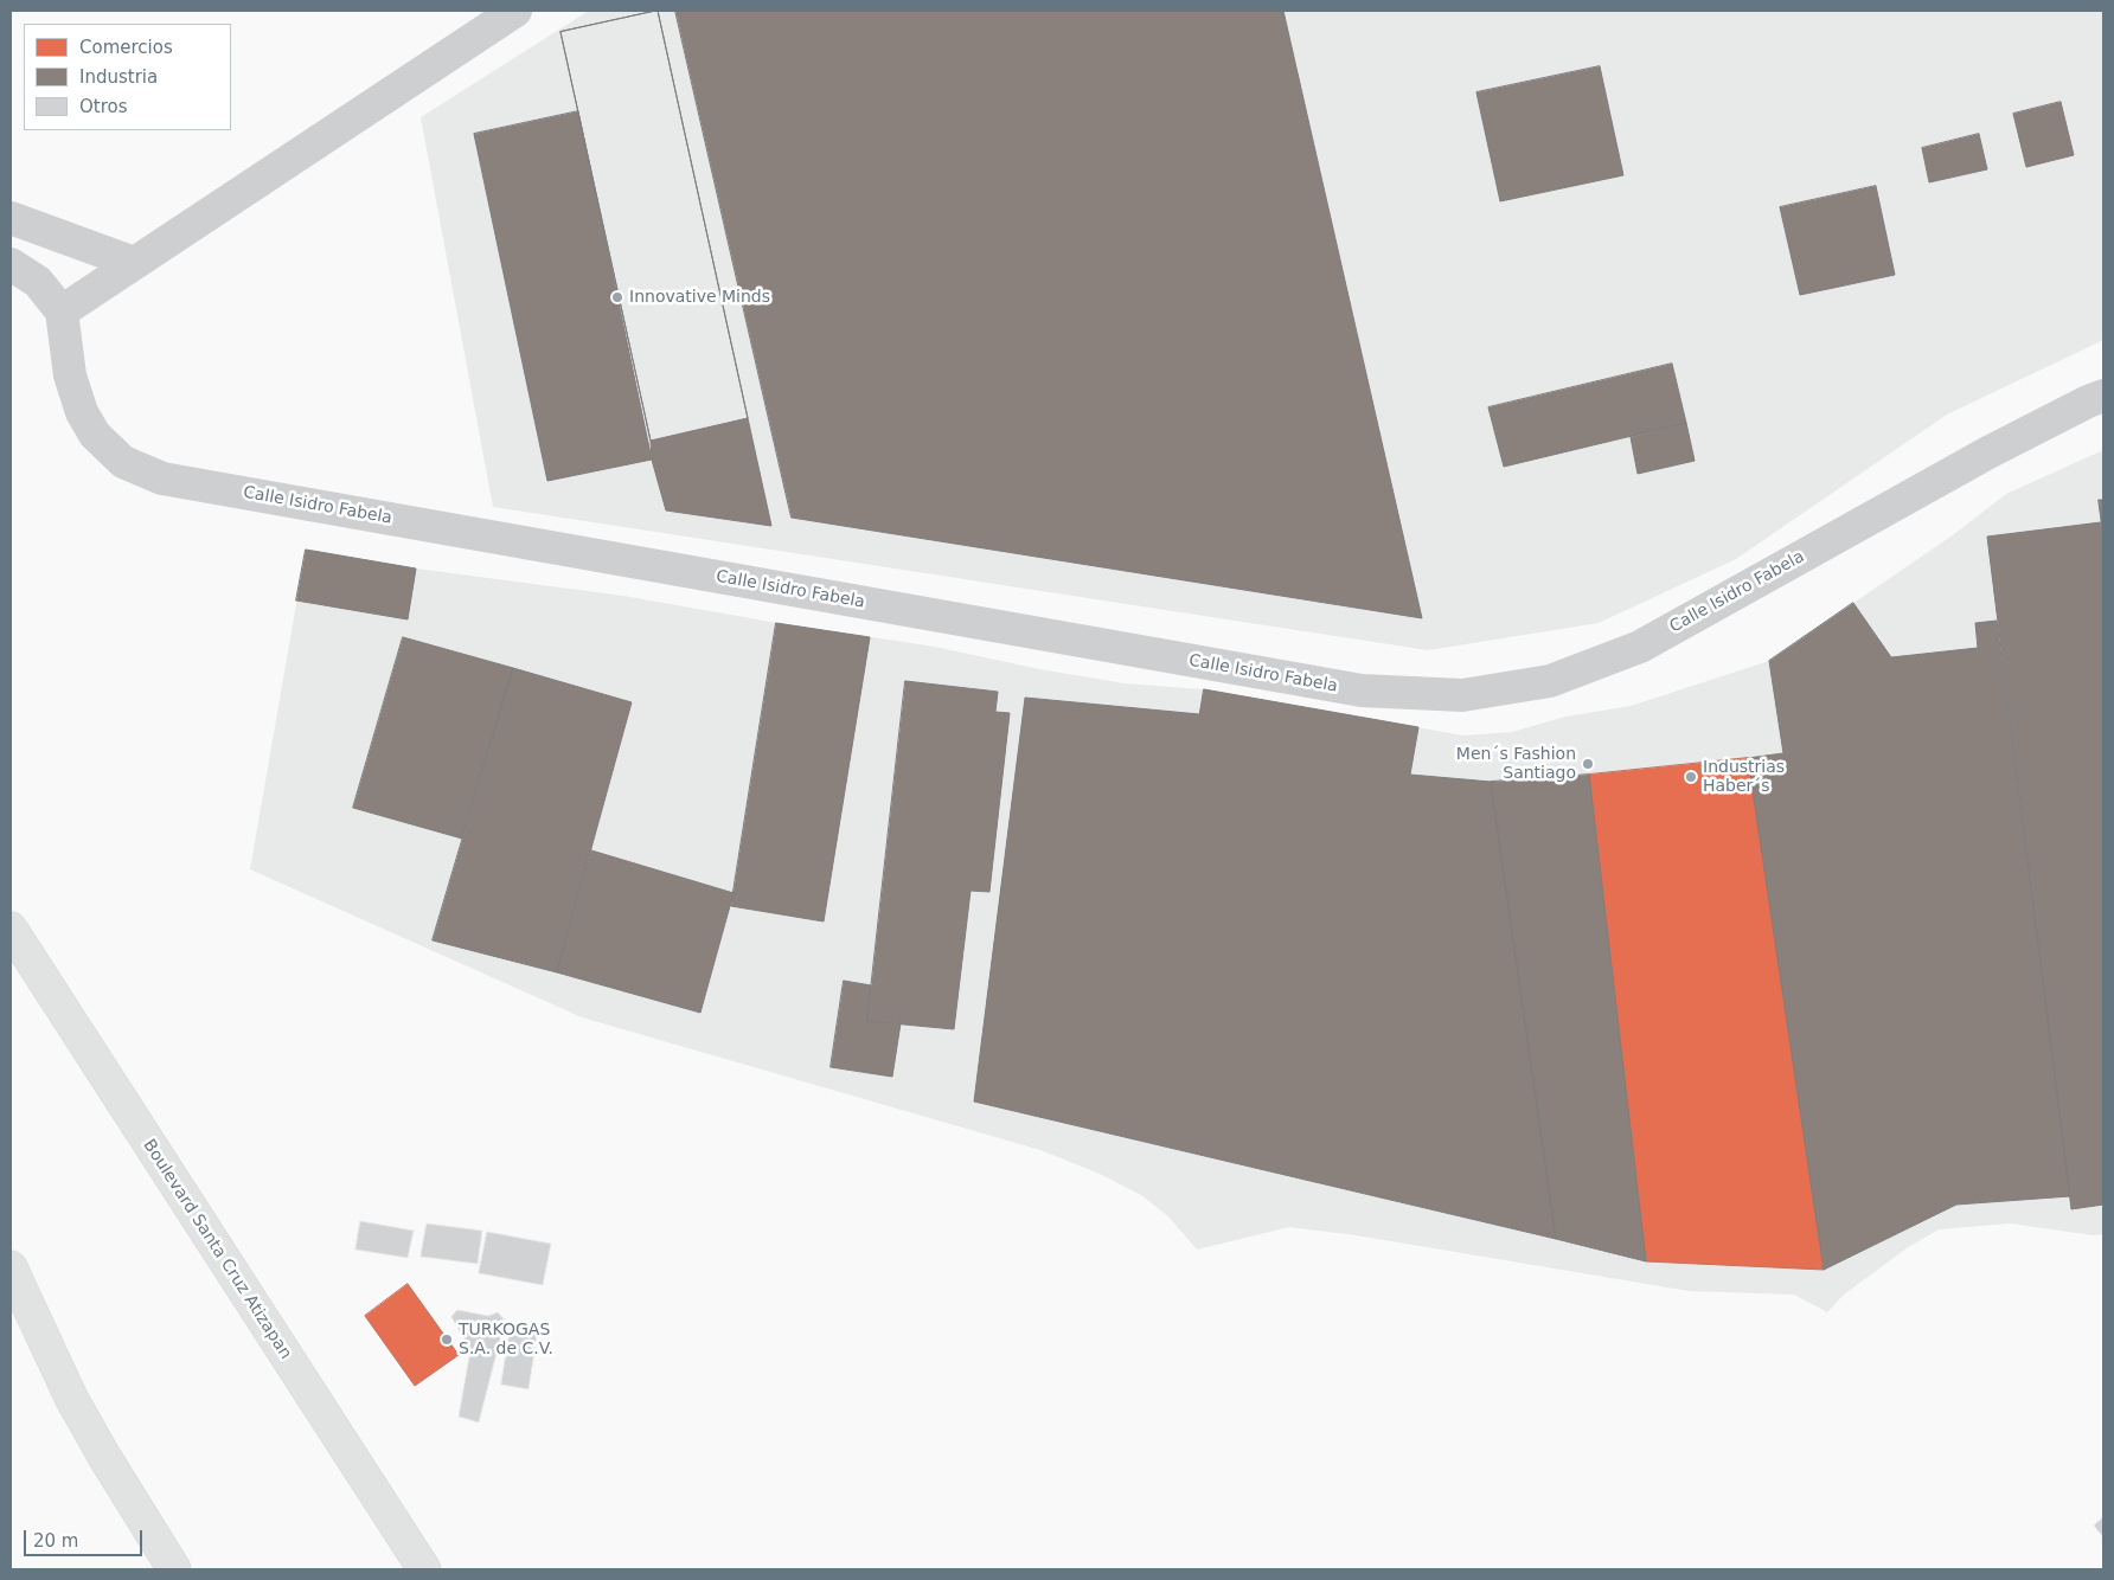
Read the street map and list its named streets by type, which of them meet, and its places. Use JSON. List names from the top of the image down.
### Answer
{
  "streets": {
    "main road": ["Boulevard Santa Cruz Atizapan"],
    "street": ["Calle Isidro Fabela"]
  },
  "places": [
    "Innovative Minds",
    "Men´s Fashion Santiago",
    "Industrias Haber´s",
    "TURKOGAS S.A. de C.V."
  ],
  "legend": ["Comercios", "Industria", "Otros"],
  "scale_bar": "20 m"
}
